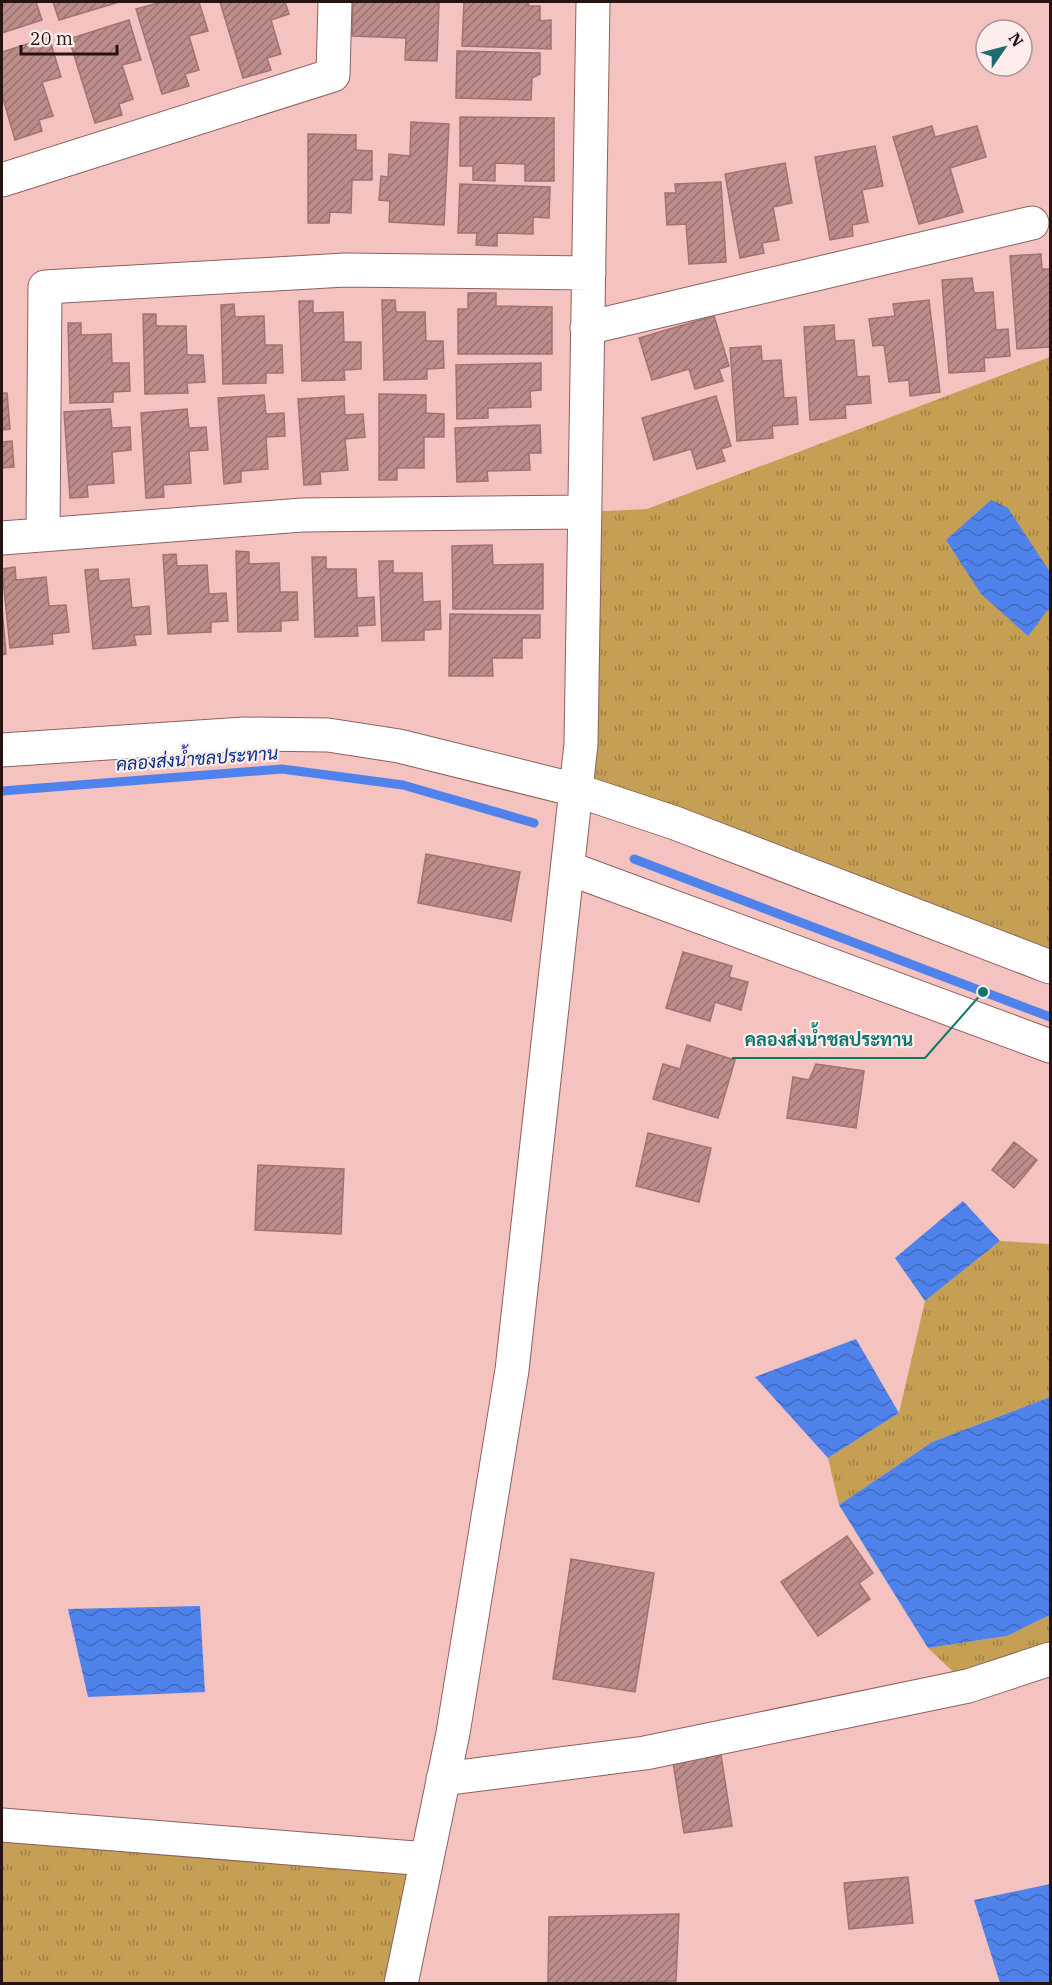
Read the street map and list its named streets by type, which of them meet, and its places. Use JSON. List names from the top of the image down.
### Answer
{
  "water": ["คลองส่งน้ำชลประทาน"],
  "places": ["คลองส่งน้ำชลประทาน"],
  "scale_bar": "20 m",
  "north": "top right"
}
